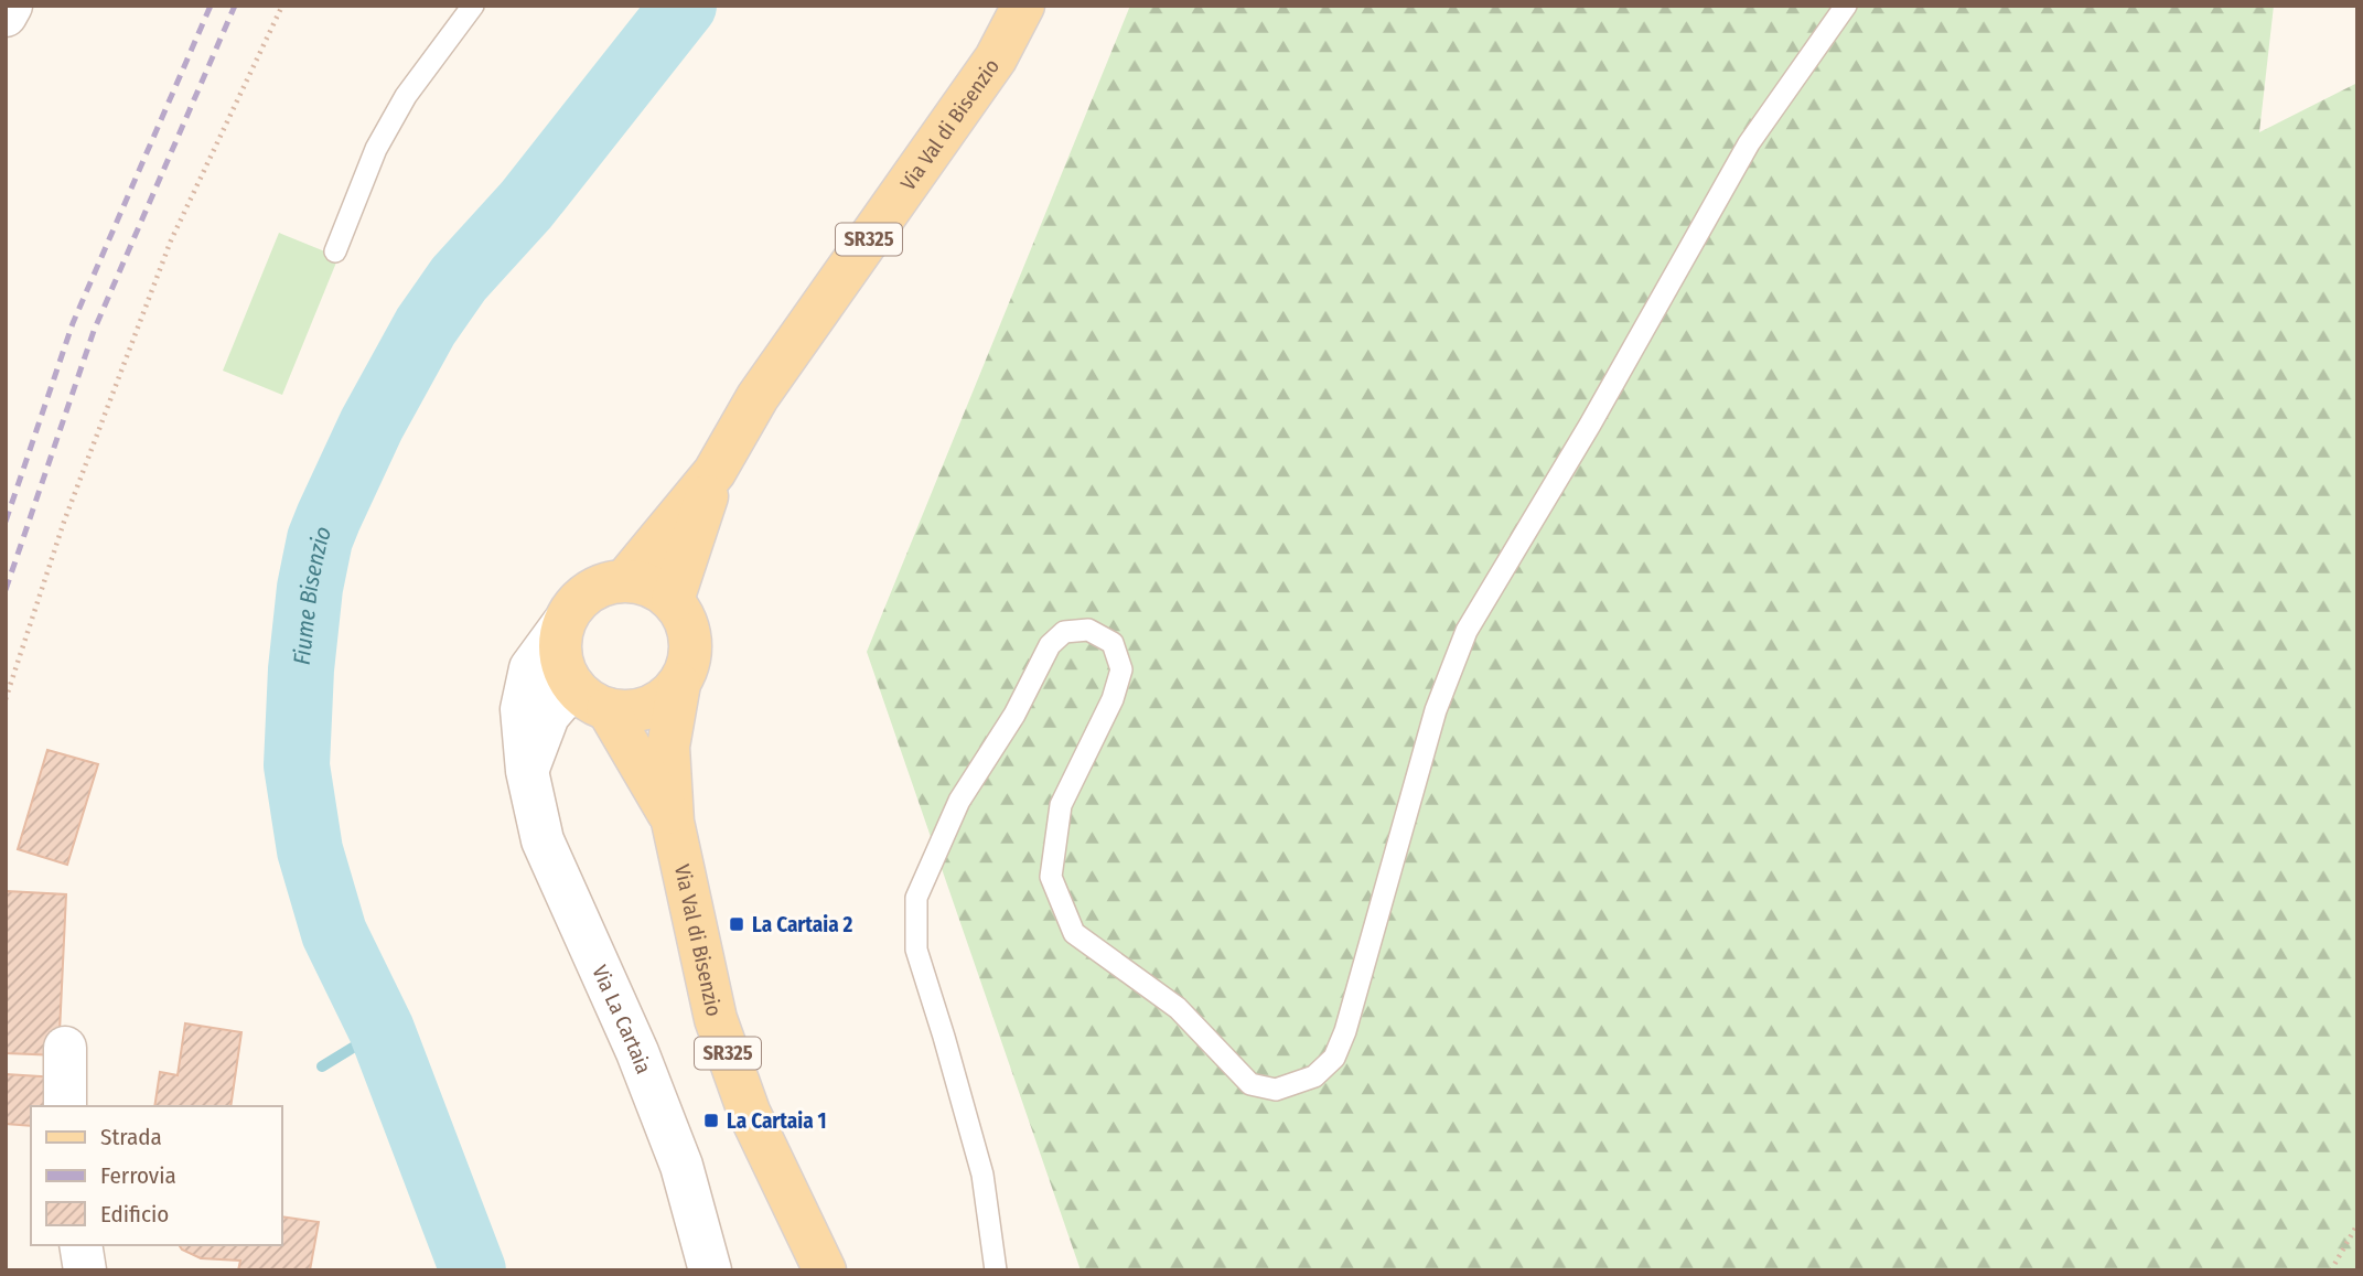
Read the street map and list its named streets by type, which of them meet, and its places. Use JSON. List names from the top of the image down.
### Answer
{
  "streets": {
    "main road": ["Via Val di Bisenzio", "SR325"],
    "street": ["Via La Cartaia"]
  },
  "crossings": [
    ["Via Val di Bisenzio", "SR325"],
    ["SR325", "Via La Cartaia"]
  ],
  "water": ["Fiume Bisenzio"],
  "places": {
    "transit": ["La Cartaia 2", "La Cartaia 1"]
  },
  "legend": ["Strada", "Ferrovia", "Edificio"]
}
